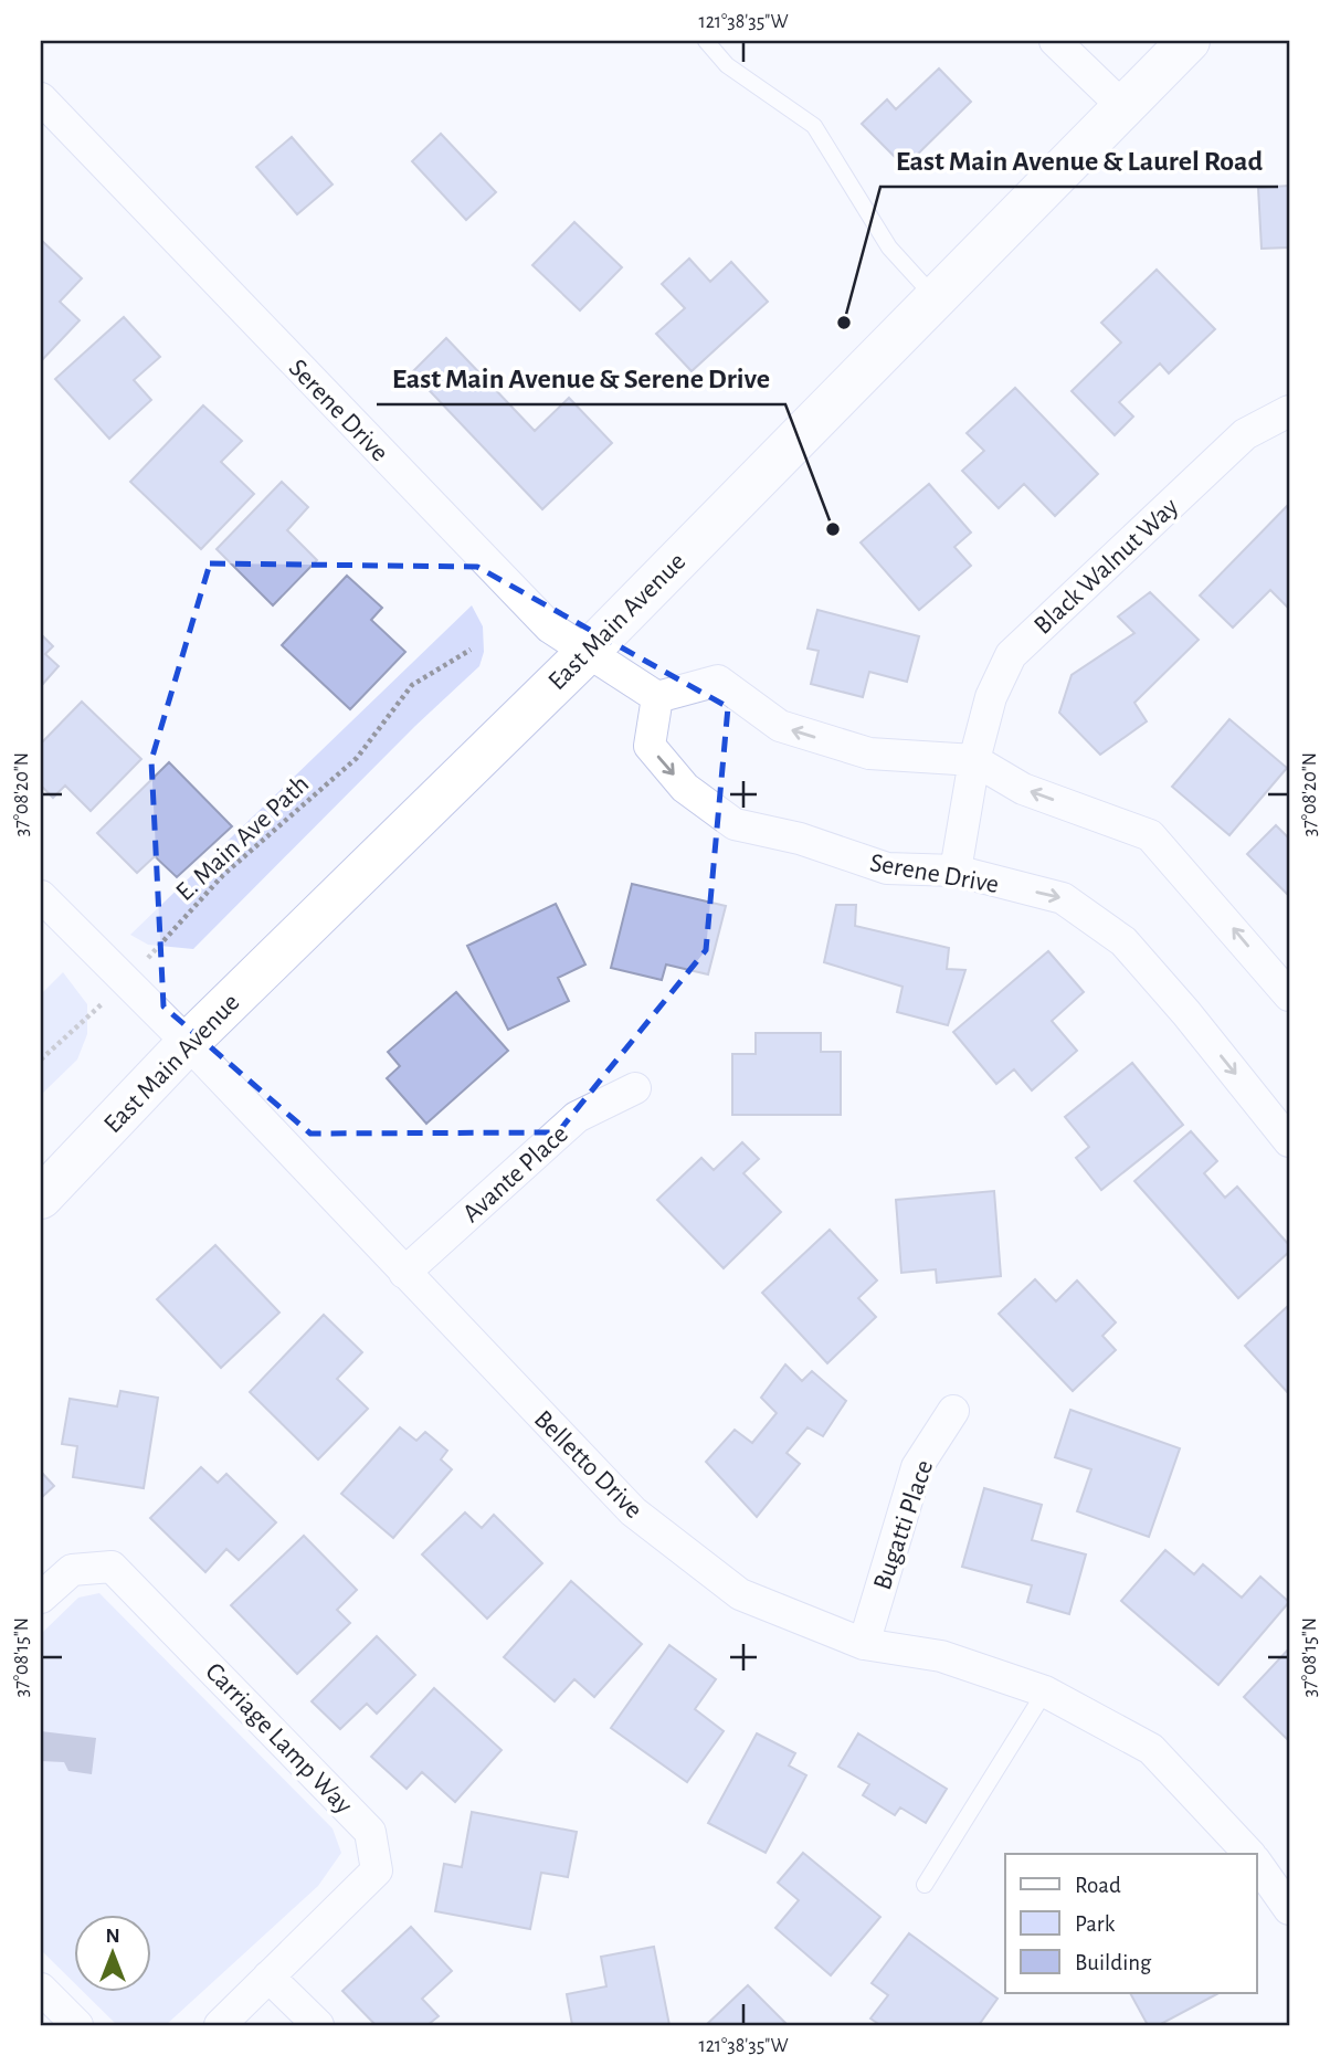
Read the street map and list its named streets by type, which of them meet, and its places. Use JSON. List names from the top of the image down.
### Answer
{
  "streets": {
    "main road": ["East Main Avenue"],
    "street": [
      "Serene Drive",
      "Black Walnut Way",
      "Avante Place",
      "Belletto Drive",
      "Bugatti Place",
      "Carriage Lamp Way"
    ],
    "path": ["E. Main Ave Path"]
  },
  "crossings": [
    ["Serene Drive", "Black Walnut Way"],
    ["Serene Drive", "East Main Avenue"],
    ["East Main Avenue", "Belletto Drive"],
    ["E. Main Ave Path", "Belletto Drive"],
    ["Avante Place", "Belletto Drive"],
    ["Belletto Drive", "Bugatti Place"]
  ],
  "places": ["East Main Avenue & Laurel Road", "East Main Avenue & Serene Drive"],
  "legend": ["Road", "Park", "Building"],
  "north": "top",
  "coordinates": ["121°38'35\"W", "37°08'20\"N", "37°08'15\"N"]
}
